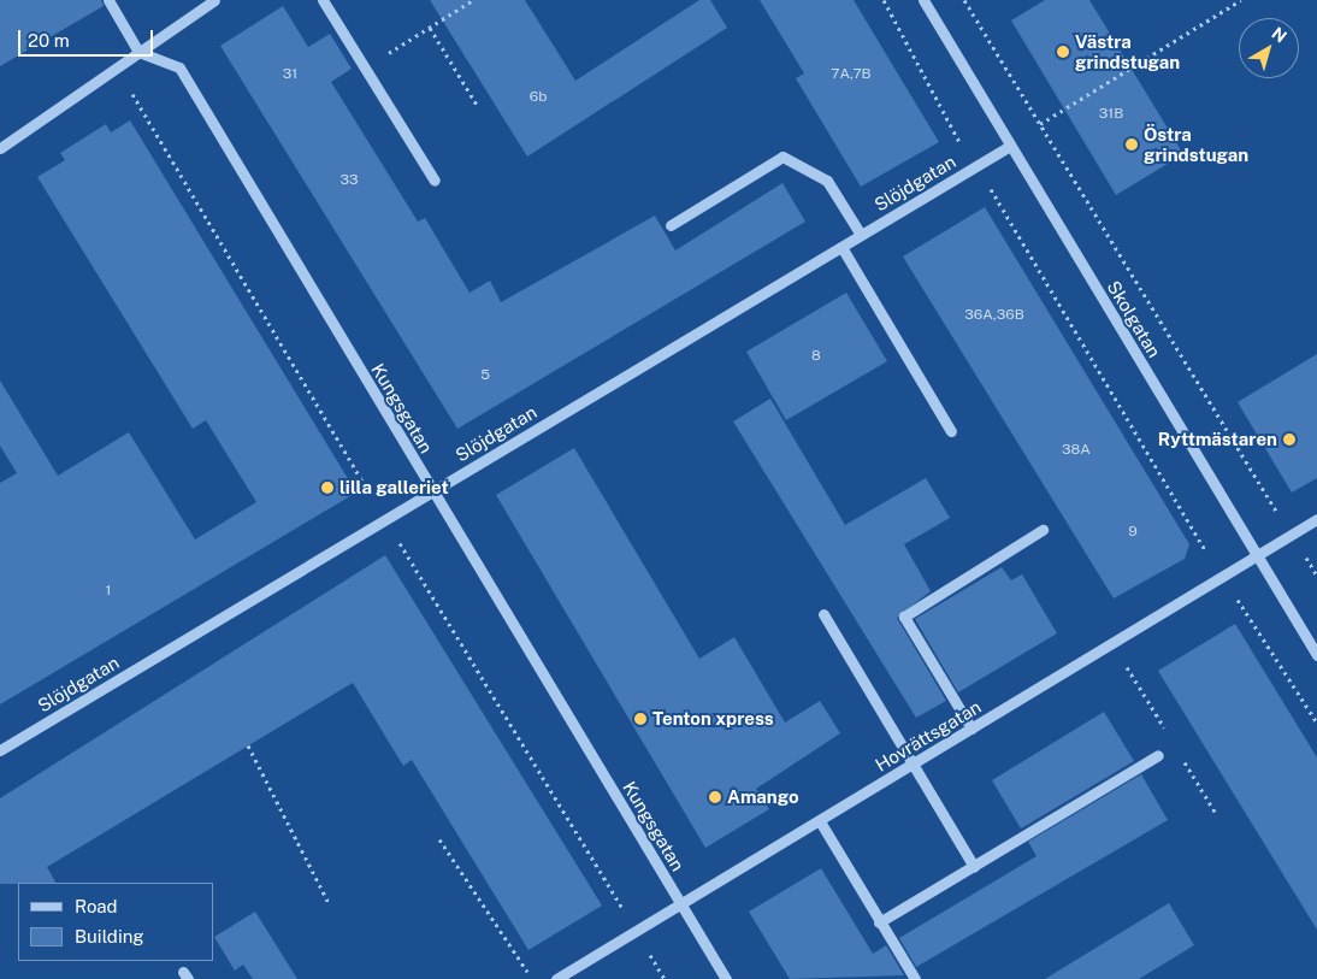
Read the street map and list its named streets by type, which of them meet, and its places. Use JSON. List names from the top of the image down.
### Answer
{
  "streets": {
    "street": [
      "Slöjdgatan",
      "Skolgatan",
      "Kungsgatan",
      "Hovrättsgatan"
    ]
  },
  "crossings": [
    ["Slöjdgatan", "Skolgatan"],
    ["Slöjdgatan", "Kungsgatan"],
    ["Skolgatan", "Hovrättsgatan"],
    ["Kungsgatan", "Hovrättsgatan"]
  ],
  "places": [
    "Västra grindstugan",
    "Östra grindstugan",
    "Ryttmästaren",
    "lilla galleriet",
    "Tenton xpress",
    "Amango"
  ],
  "house_numbers": [
    "31",
    "7A,7B",
    "6b",
    "31B",
    "33",
    "36A,36B",
    "8",
    "5",
    "38A",
    "9",
    "1"
  ],
  "legend": ["Road", "Building"],
  "scale_bar": "20 m",
  "north": "top right"
}
